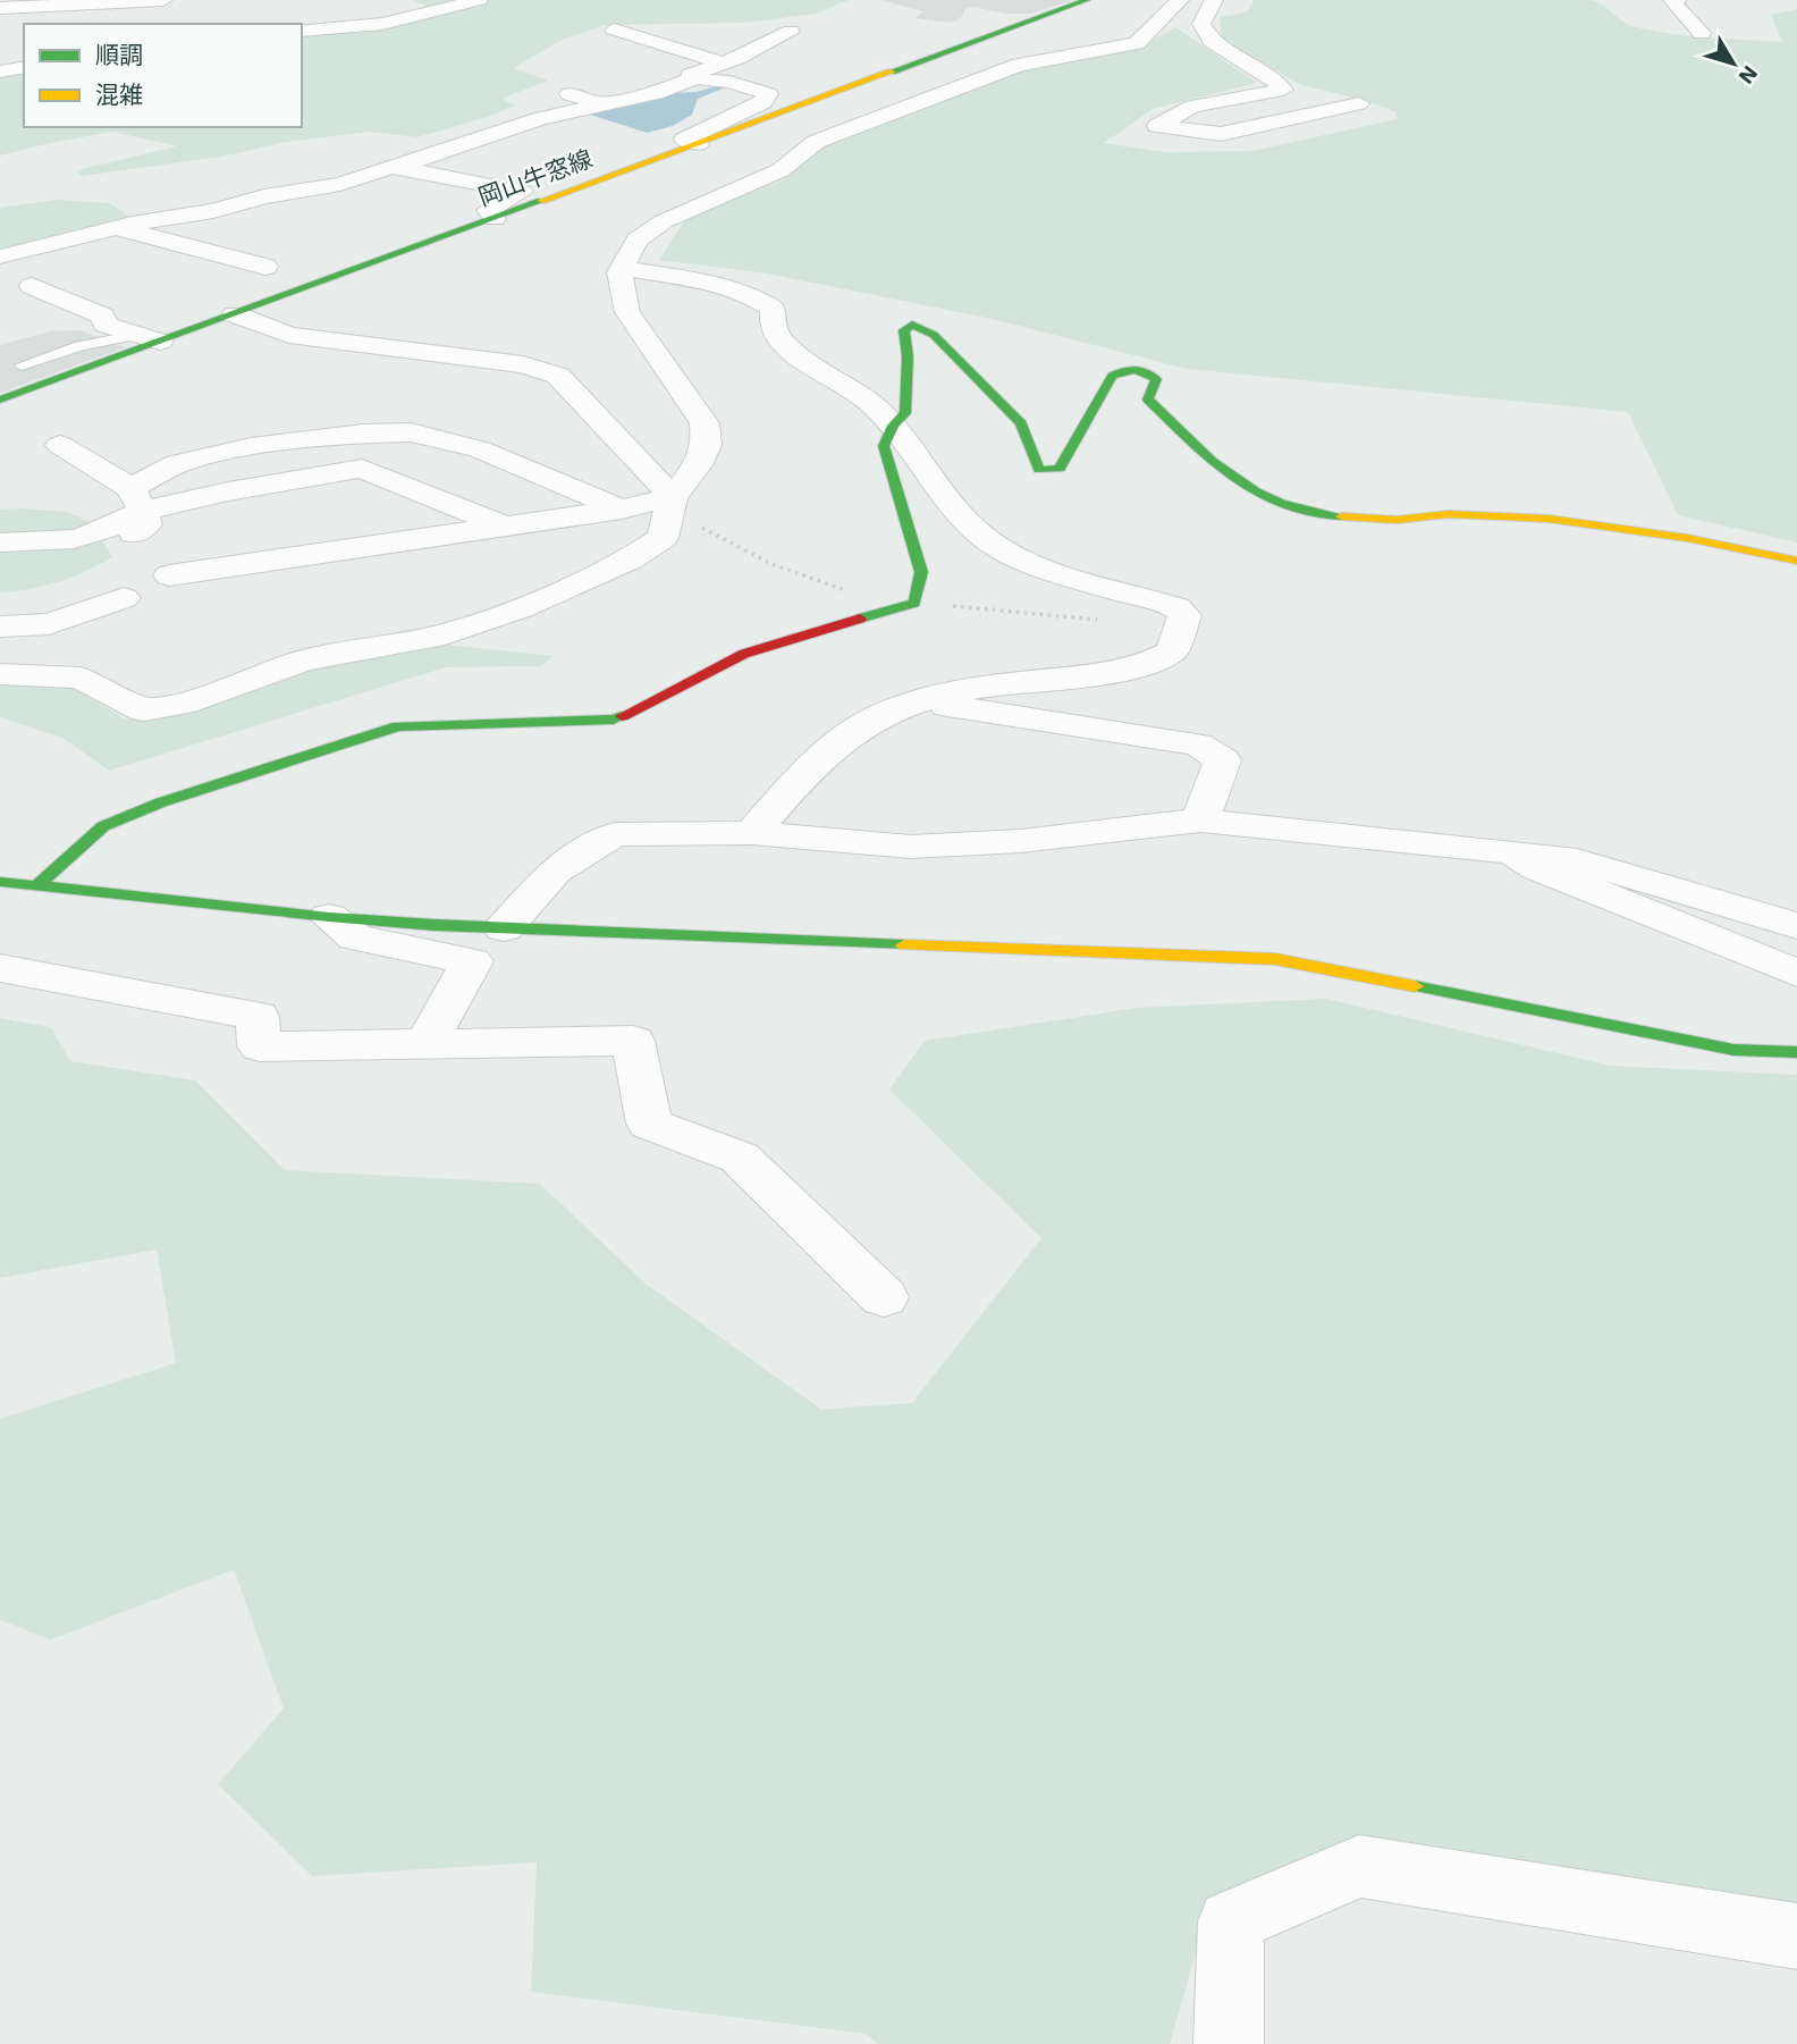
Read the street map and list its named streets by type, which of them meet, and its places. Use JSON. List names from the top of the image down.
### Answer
{
  "streets": {
    "street": ["岡山牛窓線"]
  },
  "legend": ["順調", "混雑"],
  "north": "bottom right"
}
